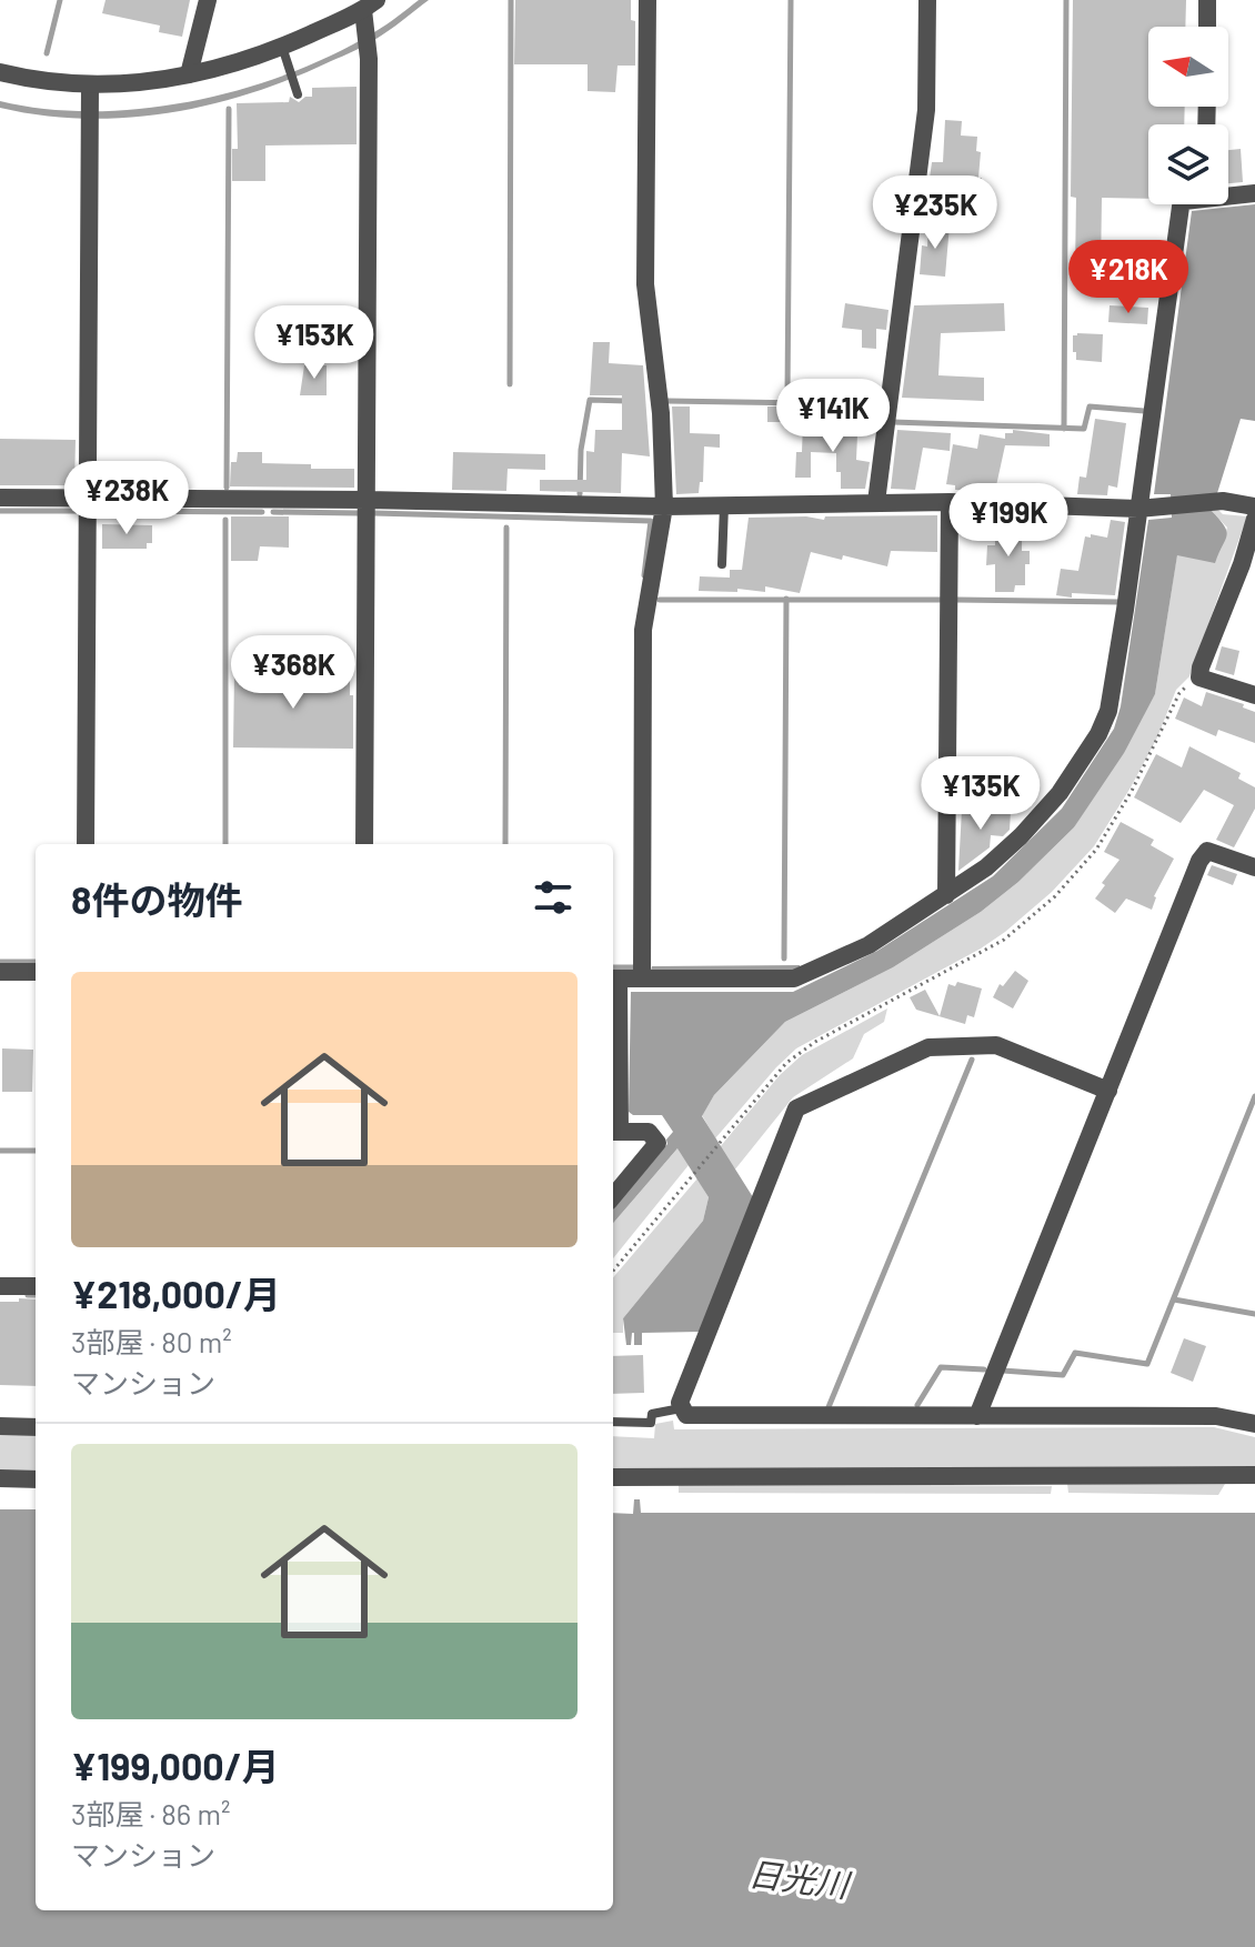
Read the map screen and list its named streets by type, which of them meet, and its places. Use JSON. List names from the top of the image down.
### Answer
{
  "water": ["日光川"],
  "north": "left",
  "page": {
    "price": [
      "¥235K",
      "¥218K",
      "¥153K",
      "¥141K",
      "¥238K",
      "¥199K",
      "¥368K",
      "¥135K"
    ],
    "heading": "8件の物件",
    "list": [
      {
        "name": "¥218,000/月",
        "note": "3部屋 · 80 m² · マンション"
      },
      {
        "name": "¥199,000/月",
        "note": "3部屋 · 86 m² · マンション"
      }
    ]
  }
}
